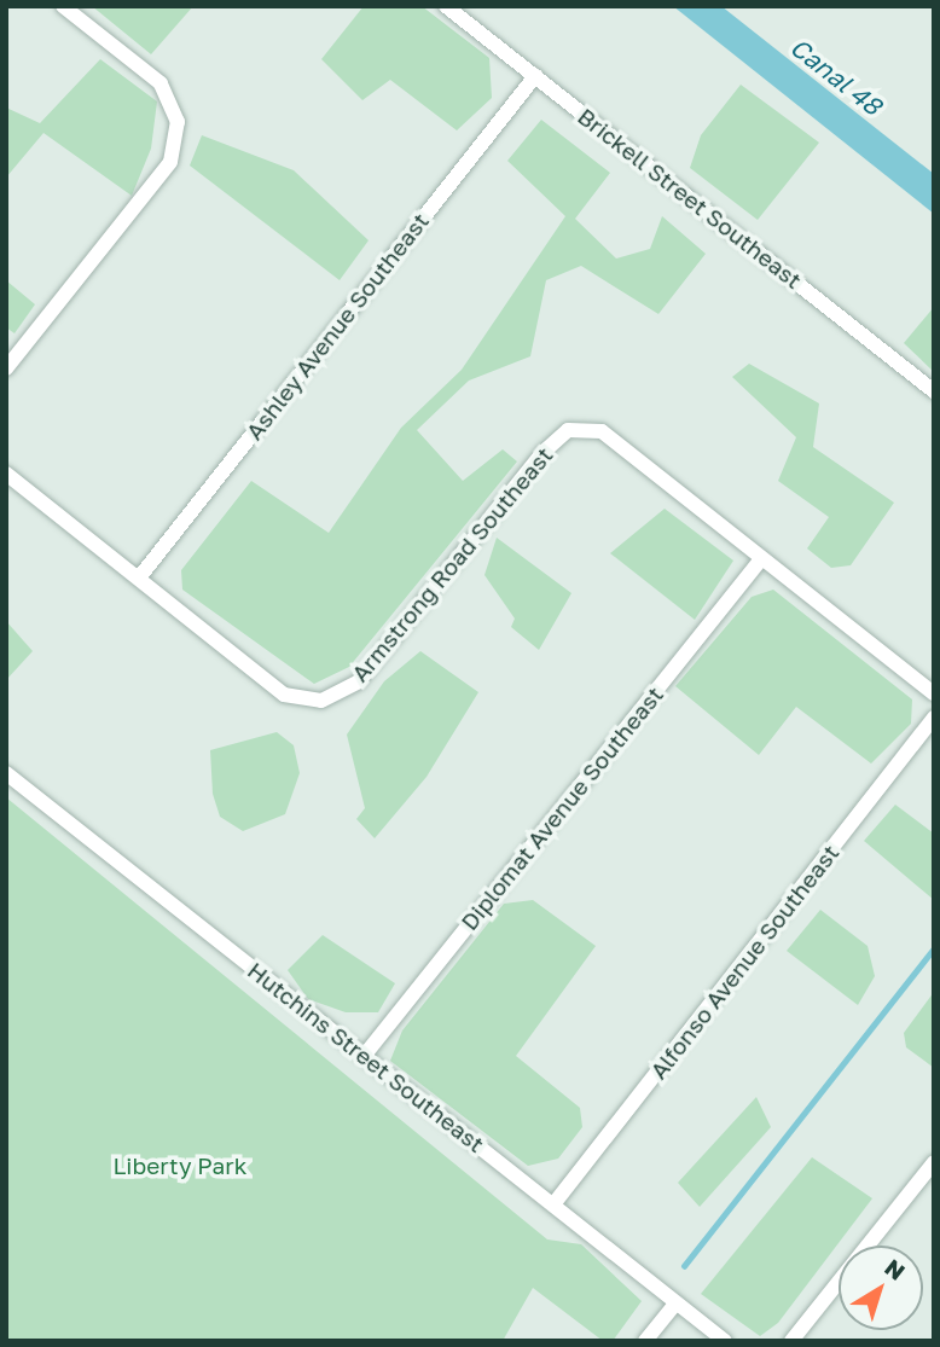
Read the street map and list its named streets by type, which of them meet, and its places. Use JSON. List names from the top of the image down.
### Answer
{
  "streets": {
    "street": [
      "Brickell Street Southeast",
      "Ashley Avenue Southeast",
      "Armstrong Road Southeast",
      "Diplomat Avenue Southeast",
      "Alfonso Avenue Southeast",
      "Hutchins Street Southeast"
    ]
  },
  "crossings": [
    ["Brickell Street Southeast", "Ashley Avenue Southeast"],
    ["Ashley Avenue Southeast", "Armstrong Road Southeast"],
    ["Armstrong Road Southeast", "Diplomat Avenue Southeast"],
    ["Diplomat Avenue Southeast", "Hutchins Street Southeast"],
    ["Alfonso Avenue Southeast", "Hutchins Street Southeast"]
  ],
  "water": ["Canal 48"],
  "parks": ["Liberty Park"],
  "north": "top right"
}
